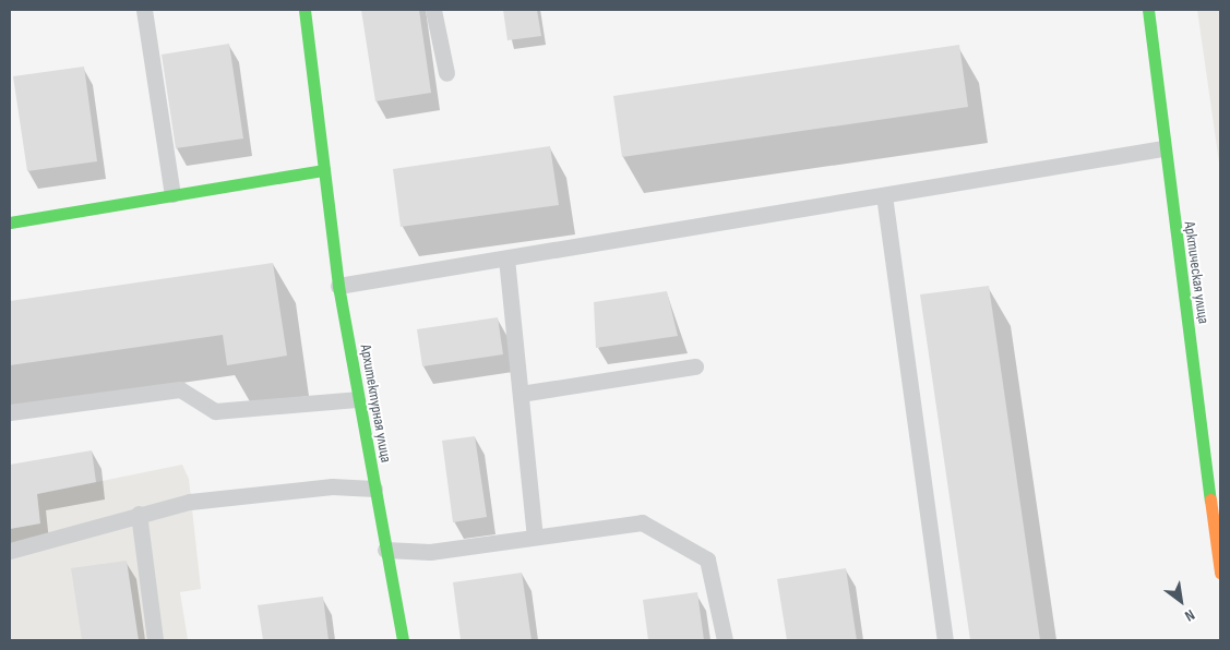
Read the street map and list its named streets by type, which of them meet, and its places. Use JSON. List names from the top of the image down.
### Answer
{
  "streets": {
    "street": ["Арктическая улица", "Архитектурная улица"]
  },
  "north": "bottom right"
}
